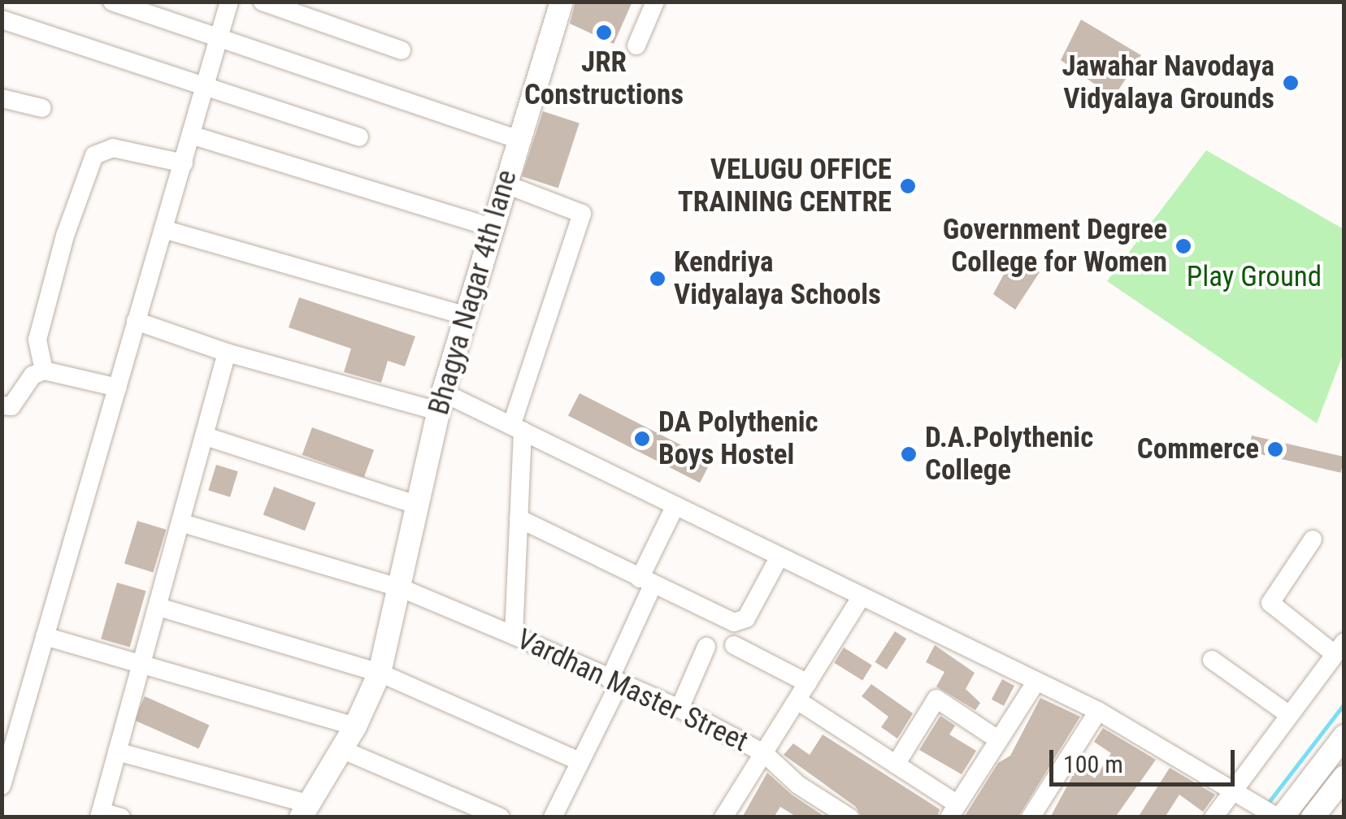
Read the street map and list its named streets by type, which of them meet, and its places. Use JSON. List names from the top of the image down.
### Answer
{
  "streets": {
    "main road": ["Bhagya Nagar 4th lane"],
    "street": ["Vardhan Master Street"]
  },
  "crossings": [
    ["Bhagya Nagar 4th lane", "Vardhan Master Street"]
  ],
  "parks": ["Play Ground"],
  "places": [
    "JRR Constructions",
    "Jawahar Navodaya Vidyalaya Grounds",
    "VELUGU OFFICE TRAINING CENTRE",
    "Government Degree College for Women",
    "Kendriya Vidyalaya Schools",
    "DA Polythenic Boys Hostel",
    "Commerce",
    "D.A.Polythenic College"
  ],
  "scale_bar": "100 m"
}
